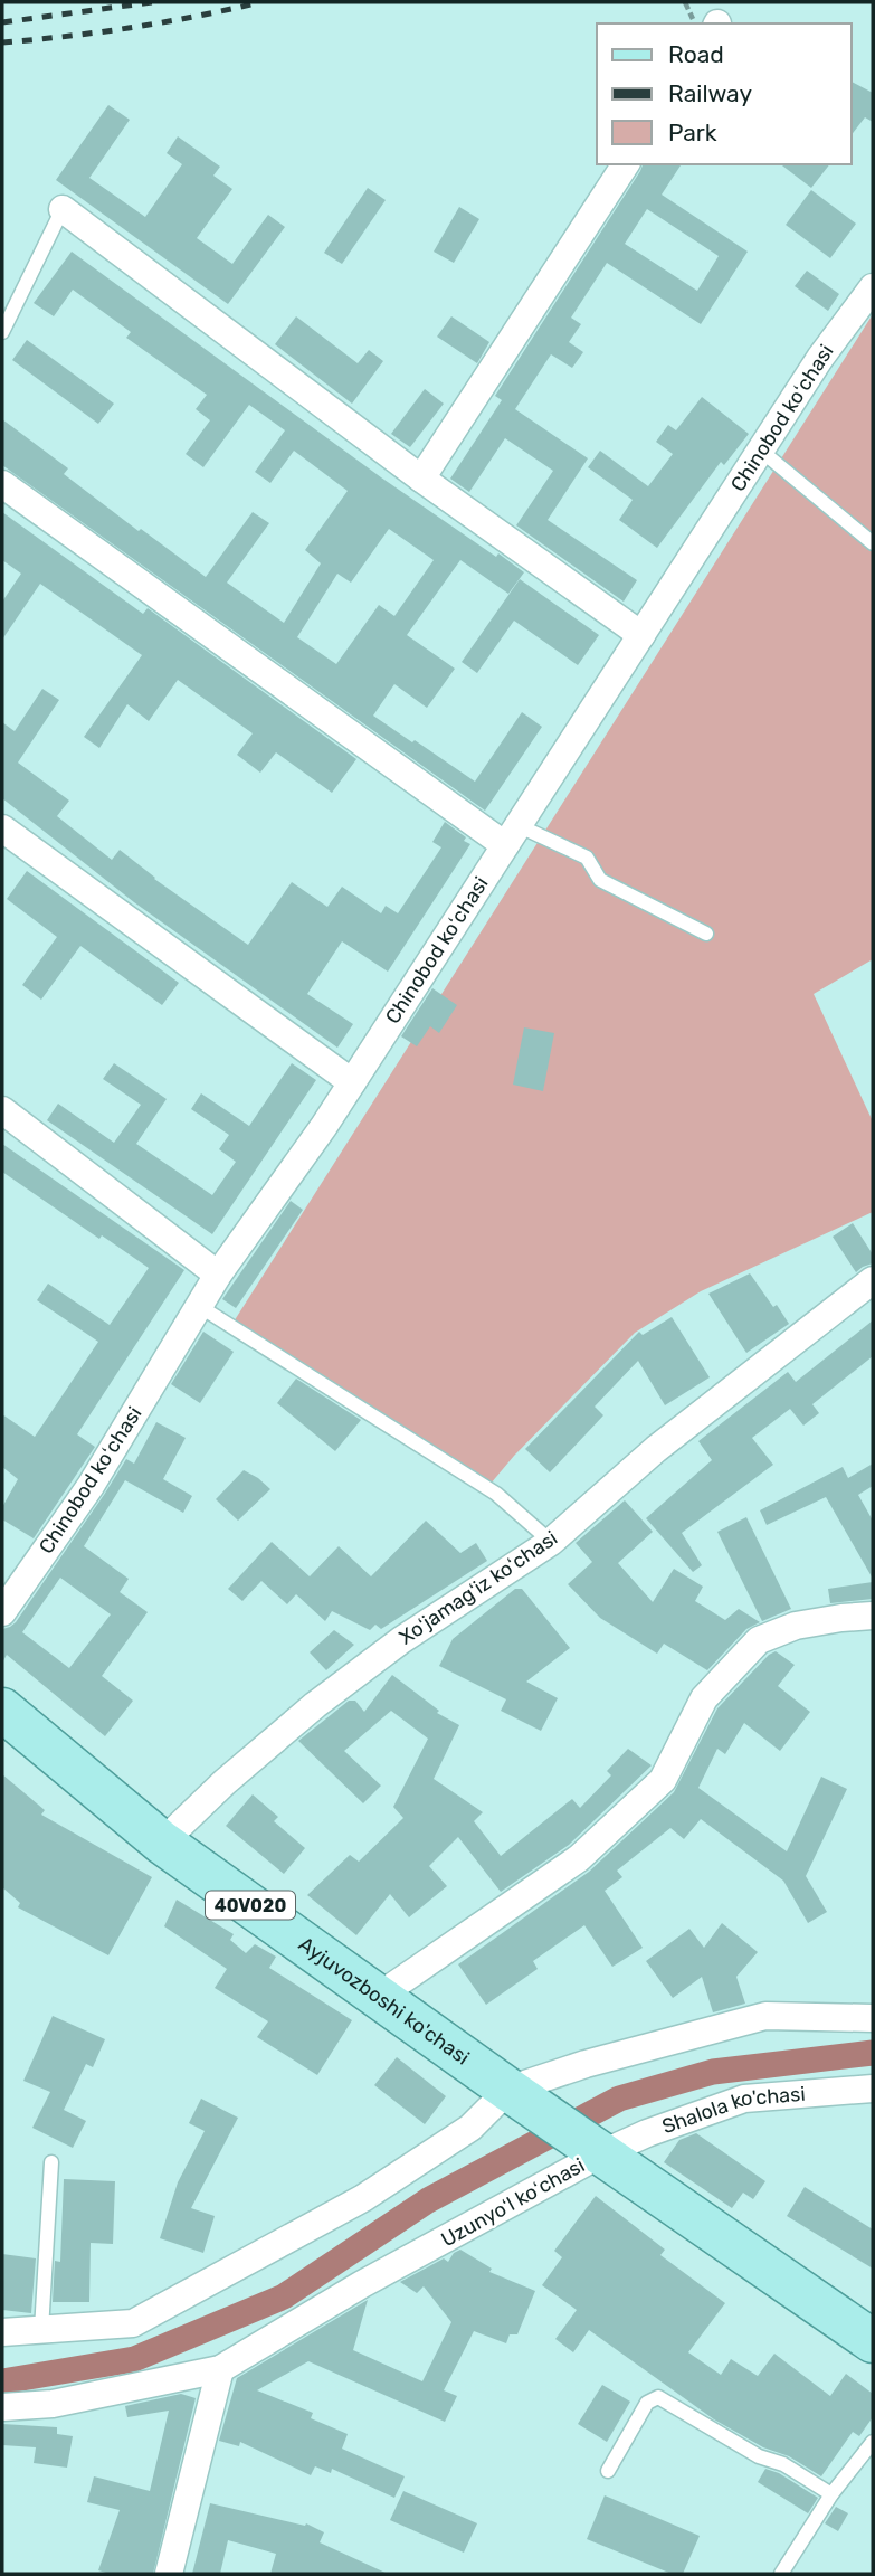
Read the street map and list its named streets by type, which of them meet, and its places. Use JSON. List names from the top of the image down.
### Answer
{
  "streets": {
    "main road": ["40V020", "Ayjuvozboshi ko'chasi", "Uzunyoʻl koʻchasi"],
    "street": ["Chinobod koʻchasi", "Xoʻjamagʻiz koʻchasi", "Shalola ko'chasi"]
  },
  "crossings": [
    ["Xoʻjamagʻiz koʻchasi", "Ayjuvozboshi ko'chasi"],
    ["40V020", "Ayjuvozboshi ko'chasi"],
    ["40V020", "Shalola ko'chasi"],
    ["40V020", "Uzunyoʻl koʻchasi"],
    ["Shalola ko'chasi", "Uzunyoʻl koʻchasi"]
  ],
  "legend": ["Road", "Railway", "Park"]
}
